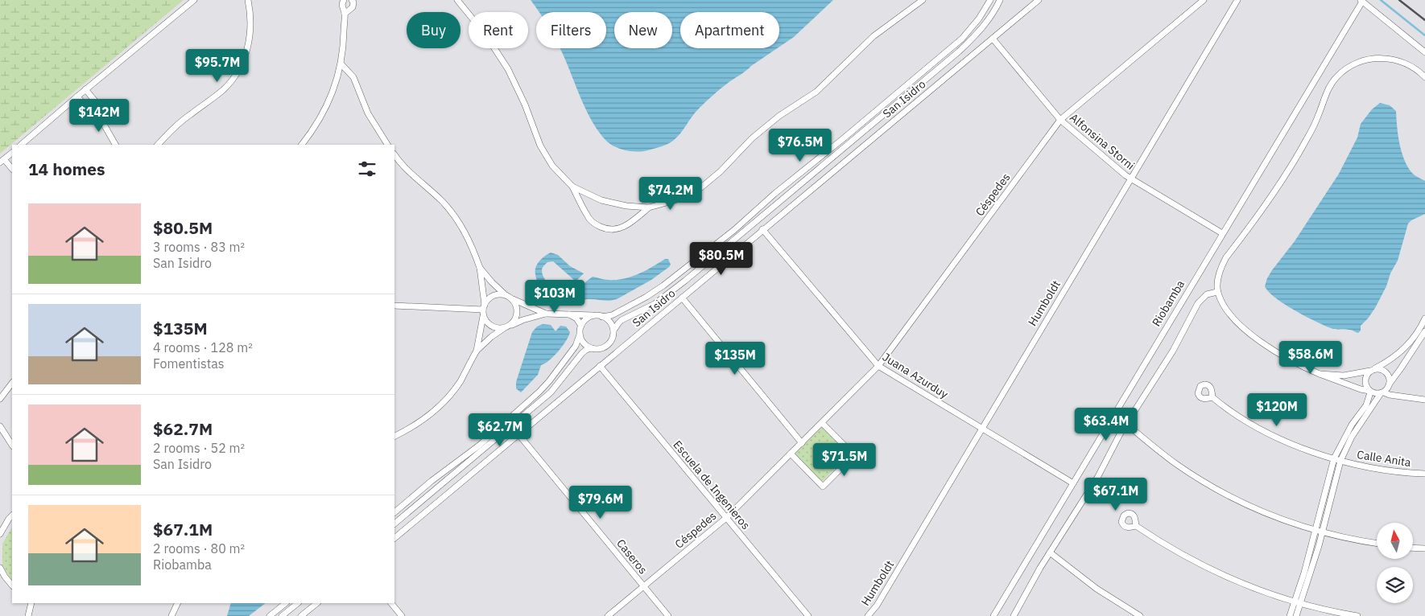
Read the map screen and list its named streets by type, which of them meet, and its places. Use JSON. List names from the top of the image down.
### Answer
{
  "streets": {
    "street": [
      "San Isidro",
      "Alfonsina Storni",
      "Céspedes",
      "Humboldt",
      "Riobamba",
      "Juana Azurduy",
      "Calle Anita",
      "Escuela de Ingenieros",
      "Caseros"
    ]
  },
  "crossings": [
    ["San Isidro", "Alfonsina Storni"],
    ["San Isidro", "Juana Azurduy"],
    ["San Isidro", "Escuela de Ingenieros"],
    ["San Isidro", "Caseros"],
    ["Alfonsina Storni", "Céspedes"],
    ["Alfonsina Storni", "Humboldt"],
    ["Alfonsina Storni", "Riobamba"],
    ["Céspedes", "Juana Azurduy"],
    ["Céspedes", "Escuela de Ingenieros"],
    ["Céspedes", "Caseros"],
    ["Humboldt", "Juana Azurduy"],
    ["Riobamba", "Juana Azurduy"]
  ],
  "north": "top",
  "page": {
    "chip": [
      "Buy",
      "Rent",
      "Filters",
      "New",
      "Apartment"
    ],
    "price": [
      "$95.7M",
      "$142M",
      "$76.5M",
      "$74.2M",
      "$80.5M",
      "$103M",
      "$58.6M",
      "$135M",
      "$120M",
      "$63.4M",
      "$62.7M",
      "$71.5M",
      "$67.1M",
      "$79.6M"
    ],
    "heading": "14 homes",
    "list": [
      {
        "name": "$80.5M",
        "note": "3 rooms · 83 m² · San Isidro"
      },
      {
        "name": "$135M",
        "note": "4 rooms · 128 m² · Fomentistas"
      },
      {
        "name": "$62.7M",
        "note": "2 rooms · 52 m² · San Isidro"
      },
      {
        "name": "$67.1M",
        "note": "2 rooms · 80 m² · Riobamba"
      }
    ]
  }
}
